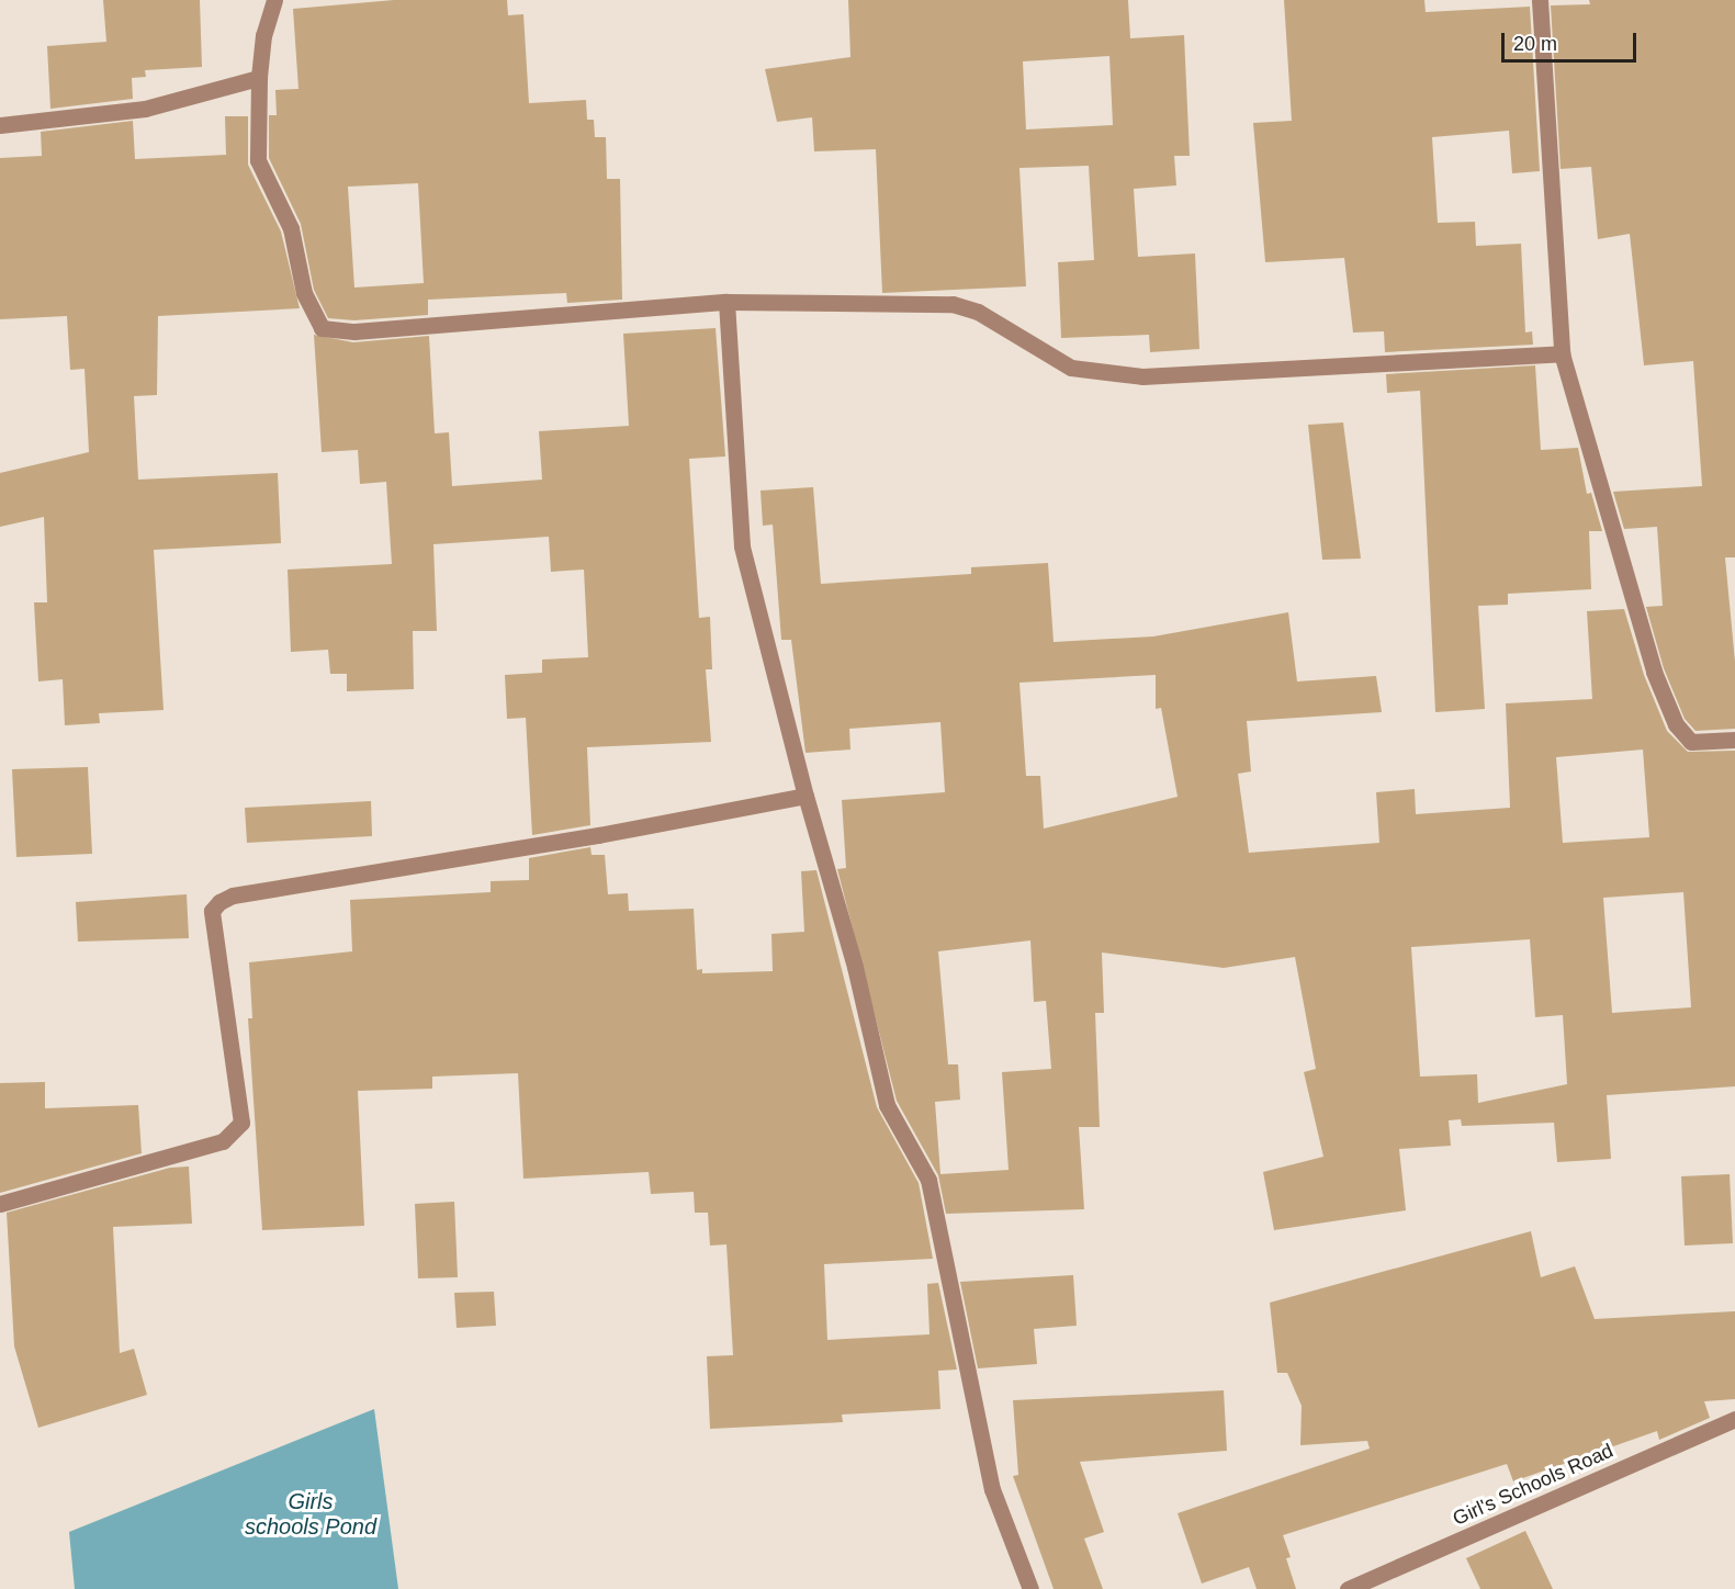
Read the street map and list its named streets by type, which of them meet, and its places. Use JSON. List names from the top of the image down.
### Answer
{
  "streets": {
    "street": ["Girl's Schools Road"]
  },
  "water": ["Girls schools Pond"],
  "scale_bar": "20 m"
}
